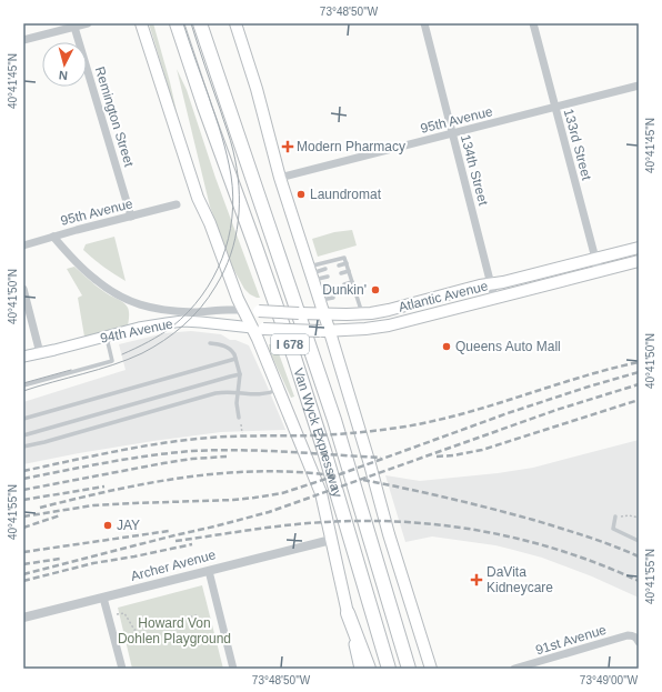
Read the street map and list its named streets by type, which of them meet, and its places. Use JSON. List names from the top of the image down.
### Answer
{
  "streets": {
    "highway": ["I 678", "Van Wyck Expressway"],
    "main road": ["Atlantic Avenue", "94th Avenue"],
    "street": [
      "Remington Street",
      "95th Avenue",
      "133rd Street",
      "134th Street",
      "Archer Avenue",
      "91st Avenue"
    ]
  },
  "crossings": [
    ["Remington Street", "95th Avenue"],
    ["95th Avenue", "133rd Street"],
    ["95th Avenue", "134th Street"],
    ["95th Avenue", "94th Avenue"],
    ["133rd Street", "Atlantic Avenue"],
    ["134th Street", "Atlantic Avenue"],
    ["Atlantic Avenue", "94th Avenue"],
    ["Atlantic Avenue", "Van Wyck Expressway"],
    ["94th Avenue", "Van Wyck Expressway"],
    ["Van Wyck Expressway", "Archer Avenue"]
  ],
  "parks": ["Howard Von Dohlen Playground"],
  "places": {
    "health": ["Modern Pharmacy", "DaVita Kidneycare"],
    "other": [
      "Laundromat",
      "Dunkin'",
      "Queens Auto Mall",
      "JAY"
    ]
  },
  "north": "bottom",
  "coordinates": [
    "73°48'50\"W",
    "40°41'45\"N",
    "40°41'50\"N",
    "40°41'55\"N",
    "73°49'00\"W"
  ]
}
